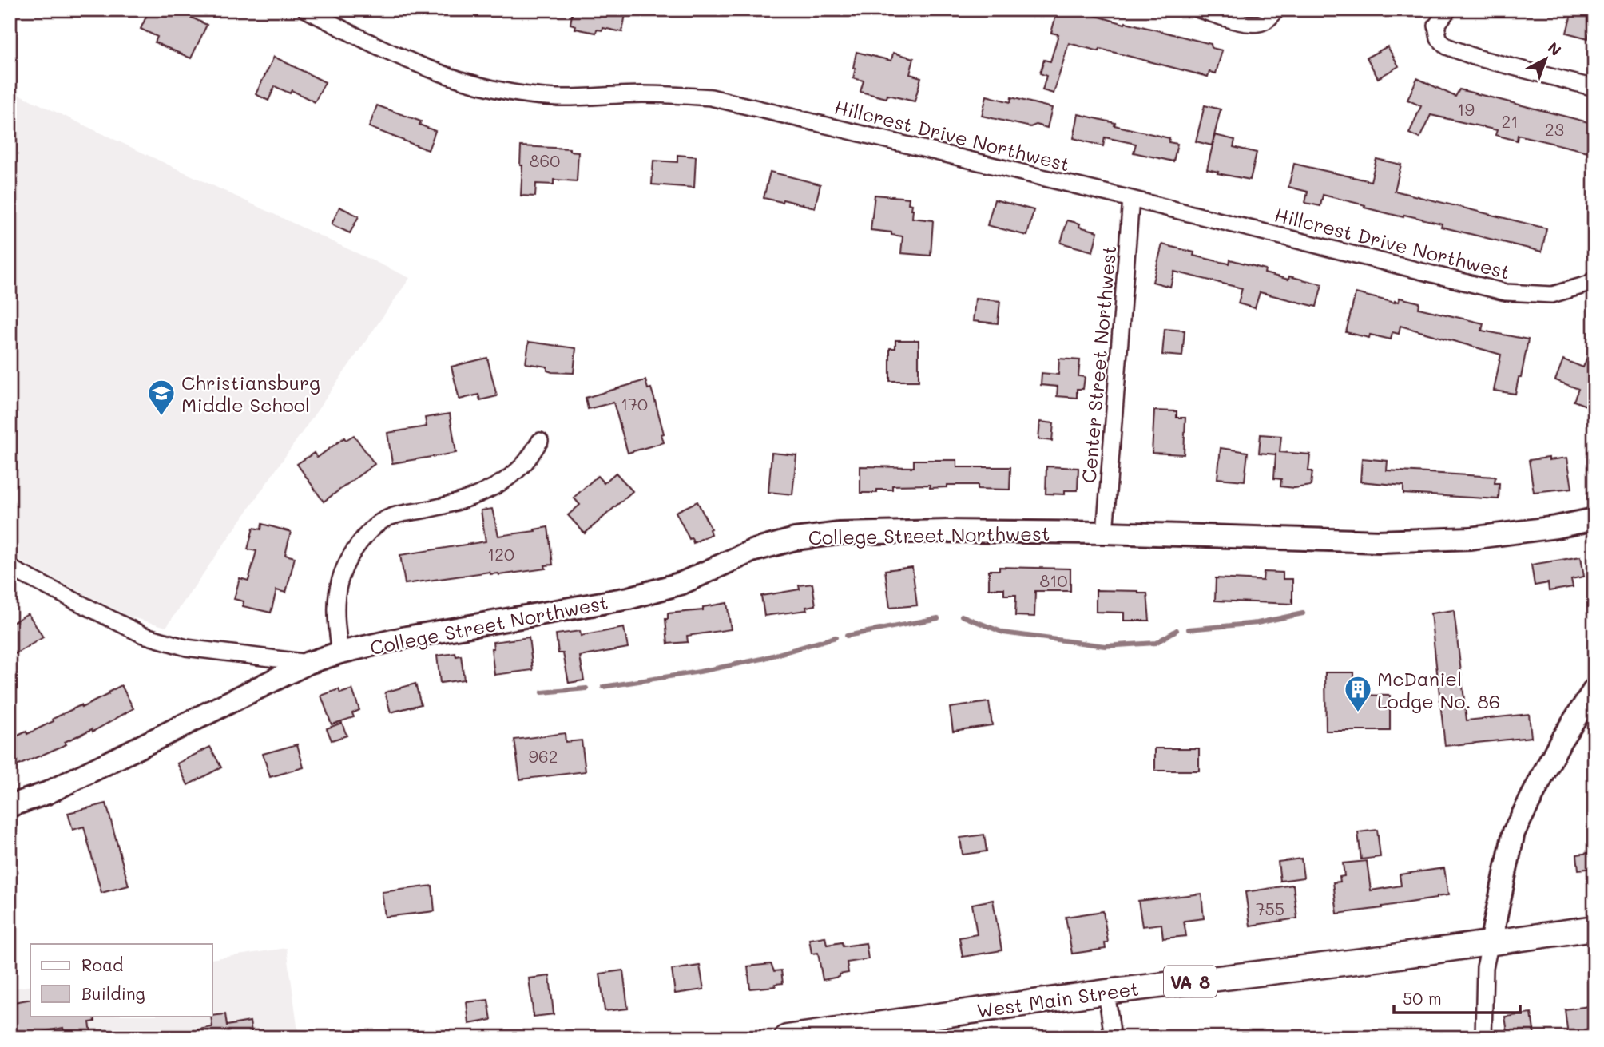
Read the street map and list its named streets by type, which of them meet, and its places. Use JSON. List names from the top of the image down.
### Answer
{
  "streets": {
    "main road": ["VA 8", "West Main Street"],
    "street": ["Hillcrest Drive Northwest", "Center Street Northwest", "College Street Northwest"]
  },
  "crossings": [
    ["Hillcrest Drive Northwest", "Center Street Northwest"],
    ["Center Street Northwest", "College Street Northwest"]
  ],
  "places": {
    "school or university": ["Christiansburg Middle School"],
    "building": ["McDaniel Lodge No. 86"]
  },
  "house_numbers": [
    "19",
    "21",
    "23",
    "860",
    "170",
    "120",
    "810",
    "962",
    "755"
  ],
  "legend": ["Road", "Building"],
  "scale_bar": "50 m",
  "north": "top right"
}
